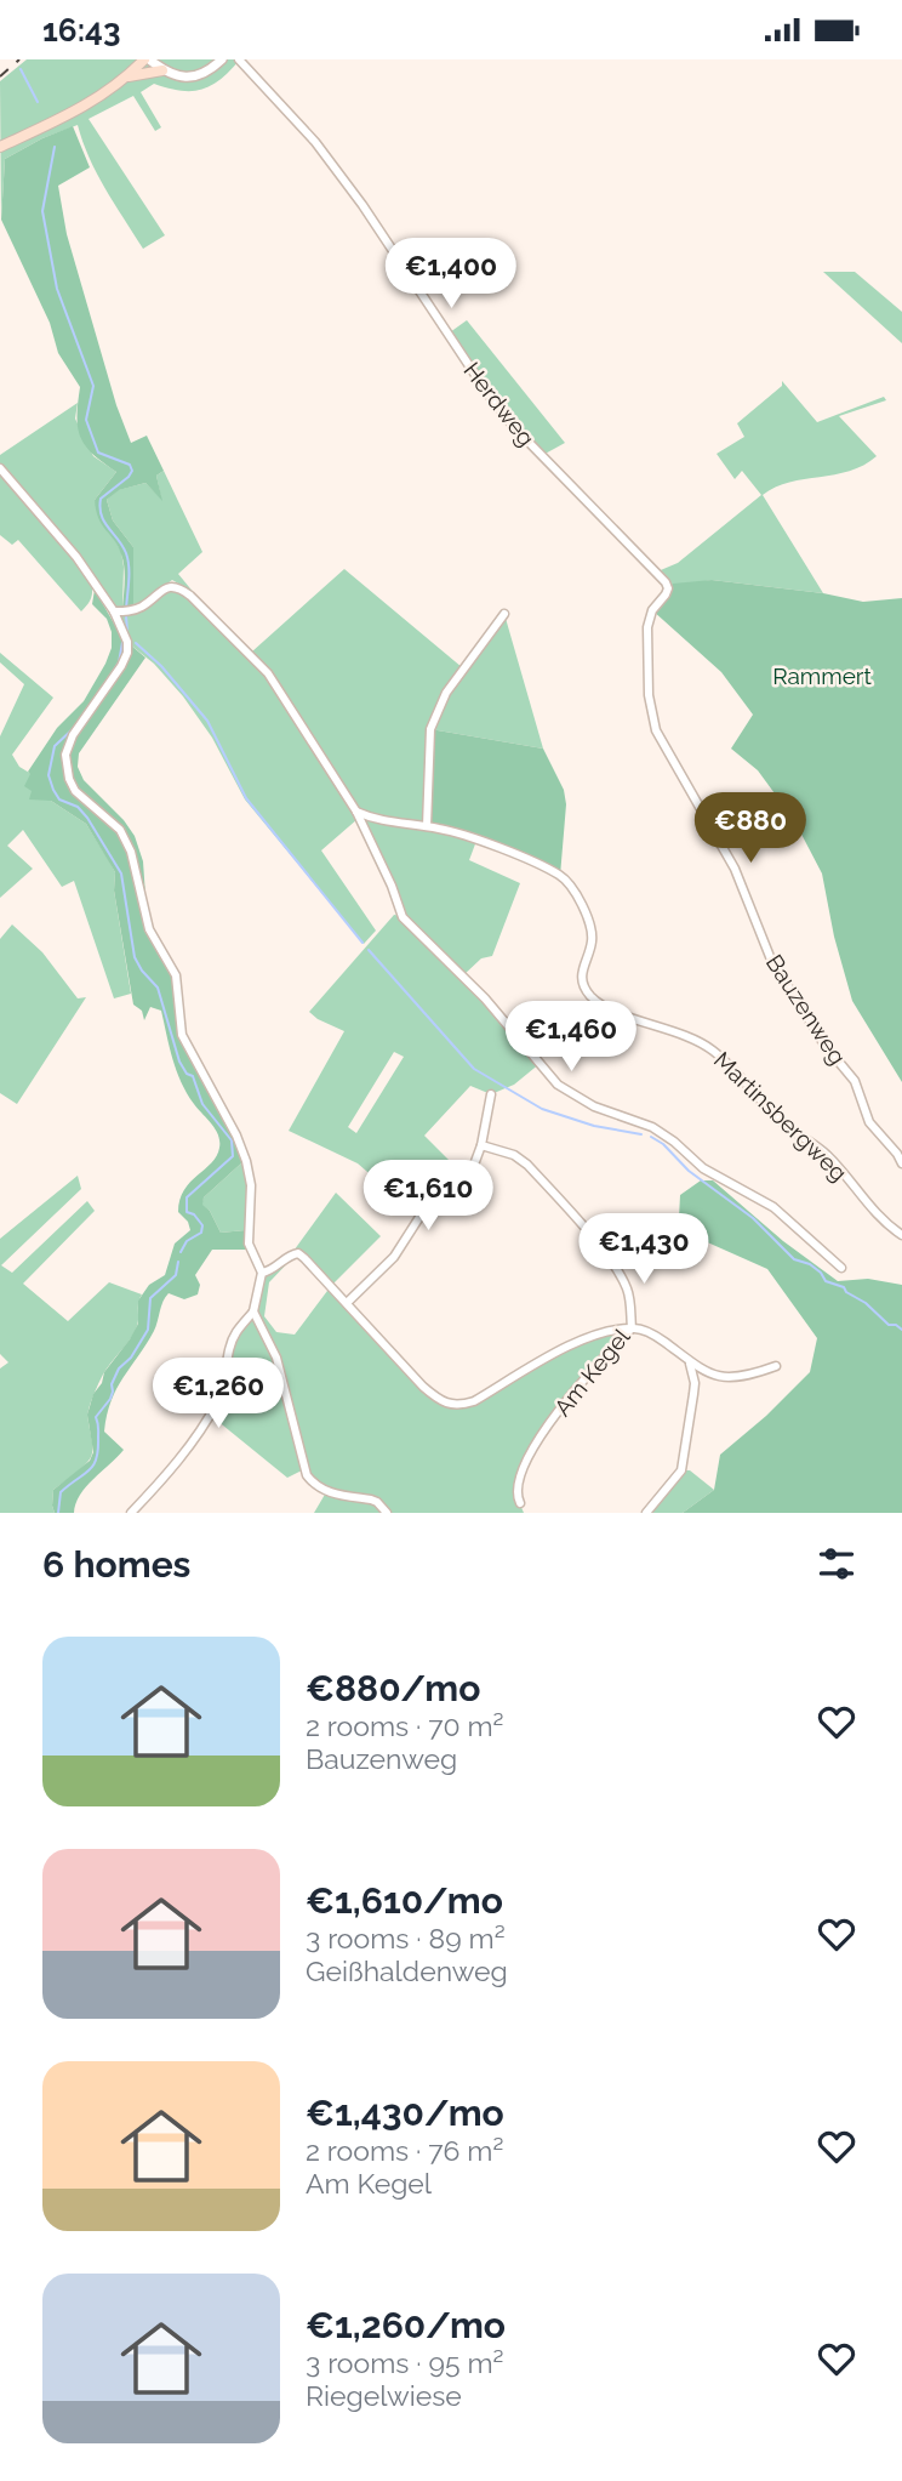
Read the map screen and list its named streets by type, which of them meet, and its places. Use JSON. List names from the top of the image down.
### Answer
{
  "streets": {
    "street": [
      "Herdweg",
      "Bauzenweg",
      "Martinsbergweg",
      "Am Kegel"
    ]
  },
  "crossings": [
    ["Herdweg", "Bauzenweg"]
  ],
  "parks": ["Rammert"],
  "page": {
    "status": "16:43",
    "price": [
      "€1,400",
      "€880",
      "€1,460",
      "€1,610",
      "€1,430",
      "€1,260"
    ],
    "heading": "6 homes",
    "list": [
      {
        "name": "€880/mo",
        "note": "2 rooms · 70 m² · Bauzenweg"
      },
      {
        "name": "€1,610/mo",
        "note": "3 rooms · 89 m² · Geißhaldenweg"
      },
      {
        "name": "€1,430/mo",
        "note": "2 rooms · 76 m² · Am Kegel"
      },
      {
        "name": "€1,260/mo",
        "note": "3 rooms · 95 m² · Riegelwiese"
      }
    ]
  }
}
